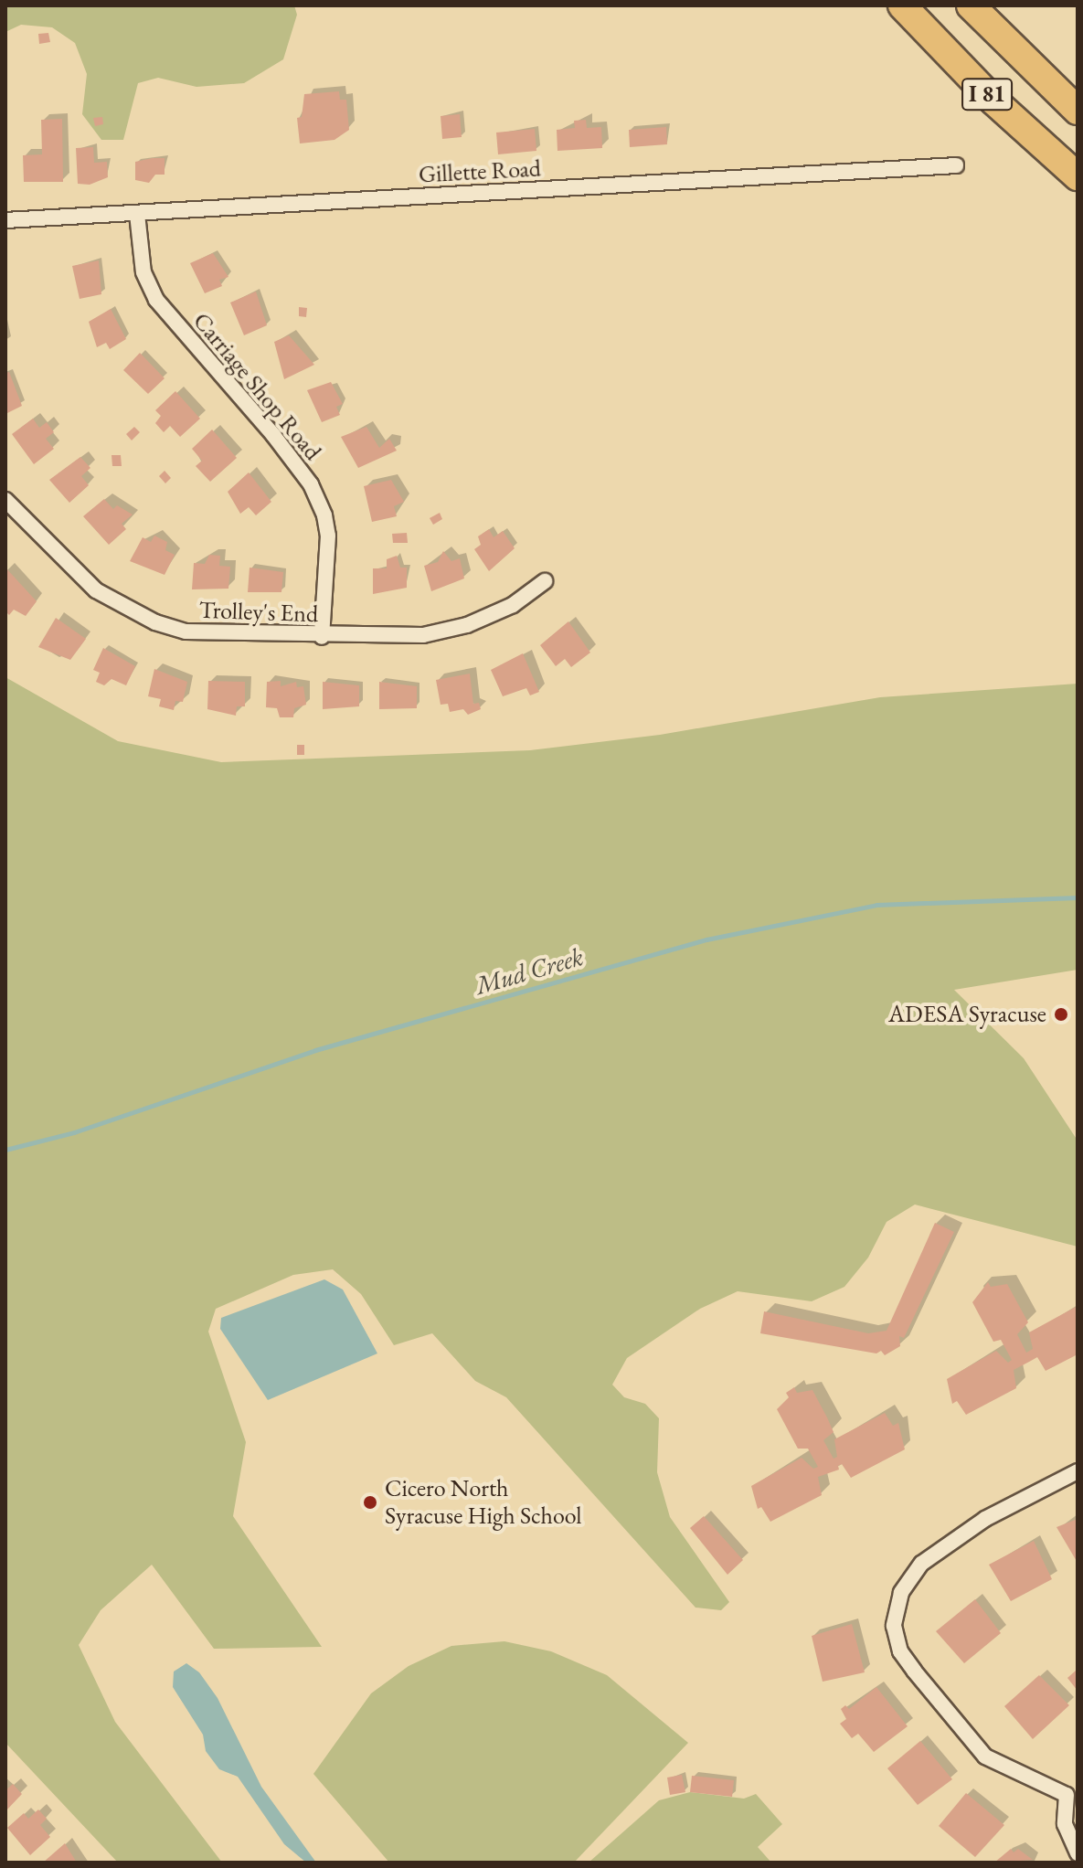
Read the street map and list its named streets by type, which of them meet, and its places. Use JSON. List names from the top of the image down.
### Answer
{
  "streets": {
    "highway": ["I 81"],
    "street": ["Gillette Road", "Carriage Shop Road", "Trolley's End"]
  },
  "crossings": [
    ["Gillette Road", "Carriage Shop Road"],
    ["Carriage Shop Road", "Trolley's End"]
  ],
  "water": ["Mud Creek"],
  "places": ["ADESA Syracuse", "Cicero North Syracuse High School"]
}
